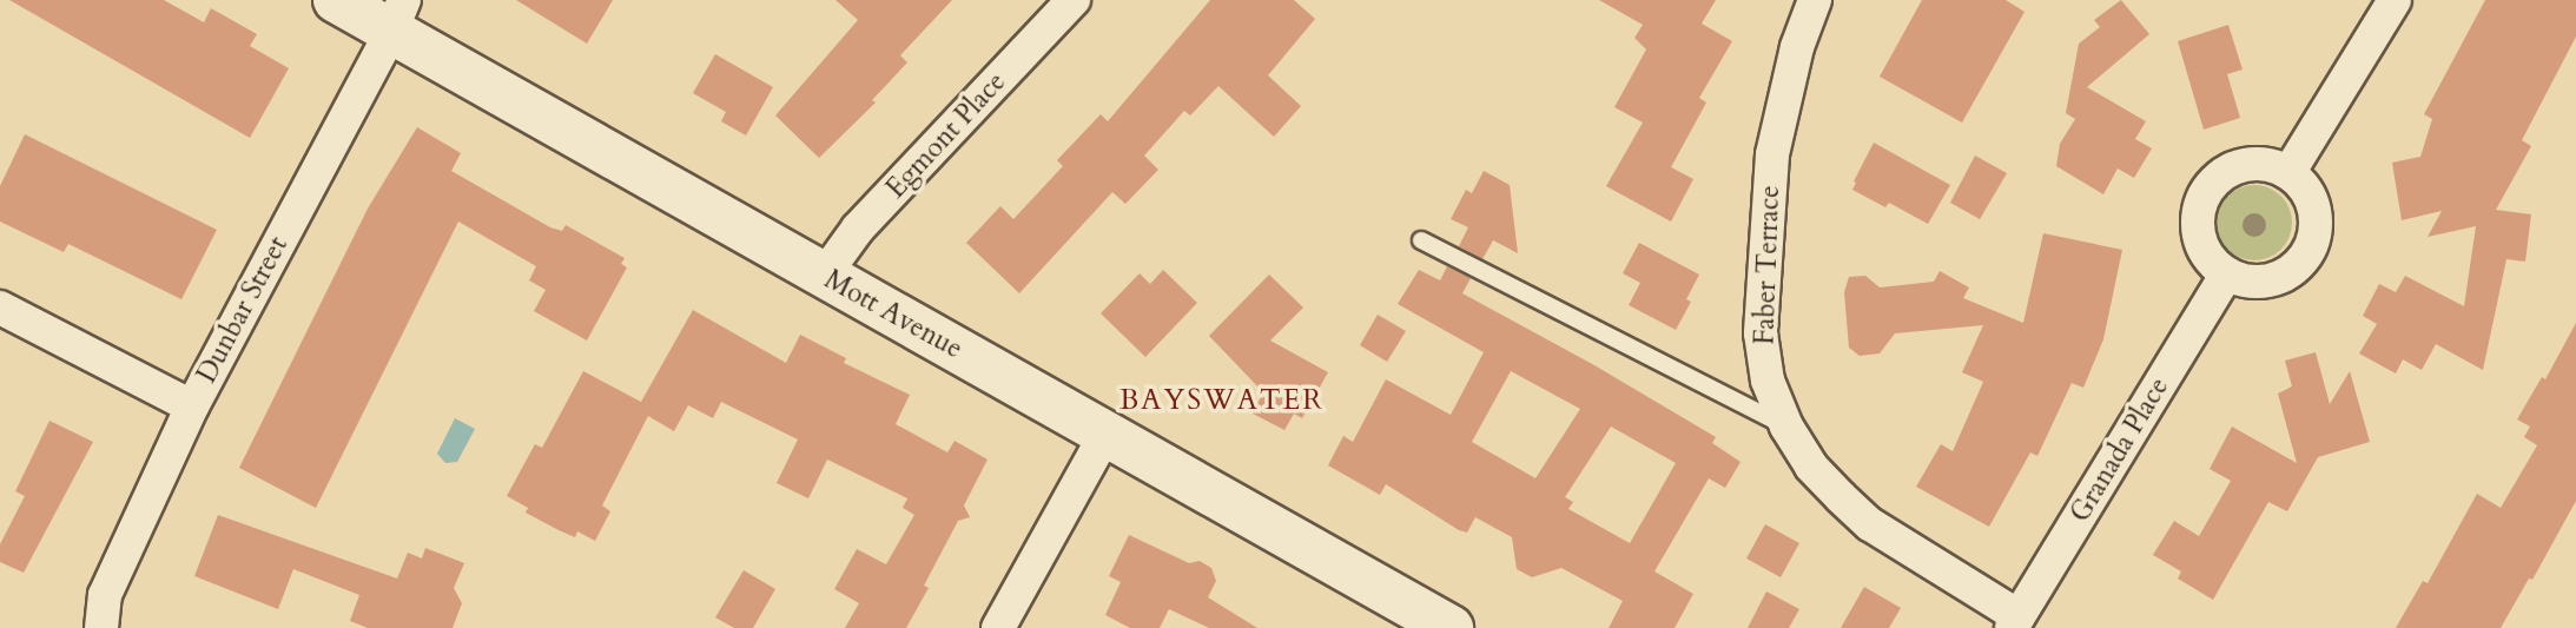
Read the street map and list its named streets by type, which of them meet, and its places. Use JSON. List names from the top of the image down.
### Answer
{
  "streets": {
    "street": [
      "Egmont Place",
      "Faber Terrace",
      "Dunbar Street",
      "Mott Avenue",
      "Granada Place"
    ]
  },
  "crossings": [
    ["Egmont Place", "Mott Avenue"],
    ["Faber Terrace", "Granada Place"],
    ["Dunbar Street", "Mott Avenue"]
  ],
  "districts": ["BAYSWATER"]
}
